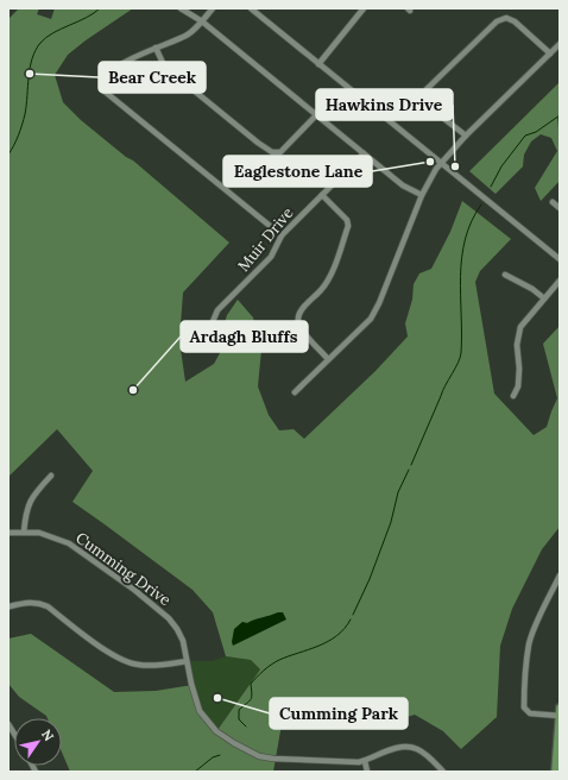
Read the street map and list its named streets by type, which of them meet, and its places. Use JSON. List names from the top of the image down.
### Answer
{
  "streets": {
    "street": ["Muir Drive", "Cumming Drive"]
  },
  "places": [
    "Bear Creek",
    "Eaglestone Lane",
    "Hawkins Drive",
    "Ardagh Bluffs",
    "Cumming Park"
  ],
  "north": "top right"
}
